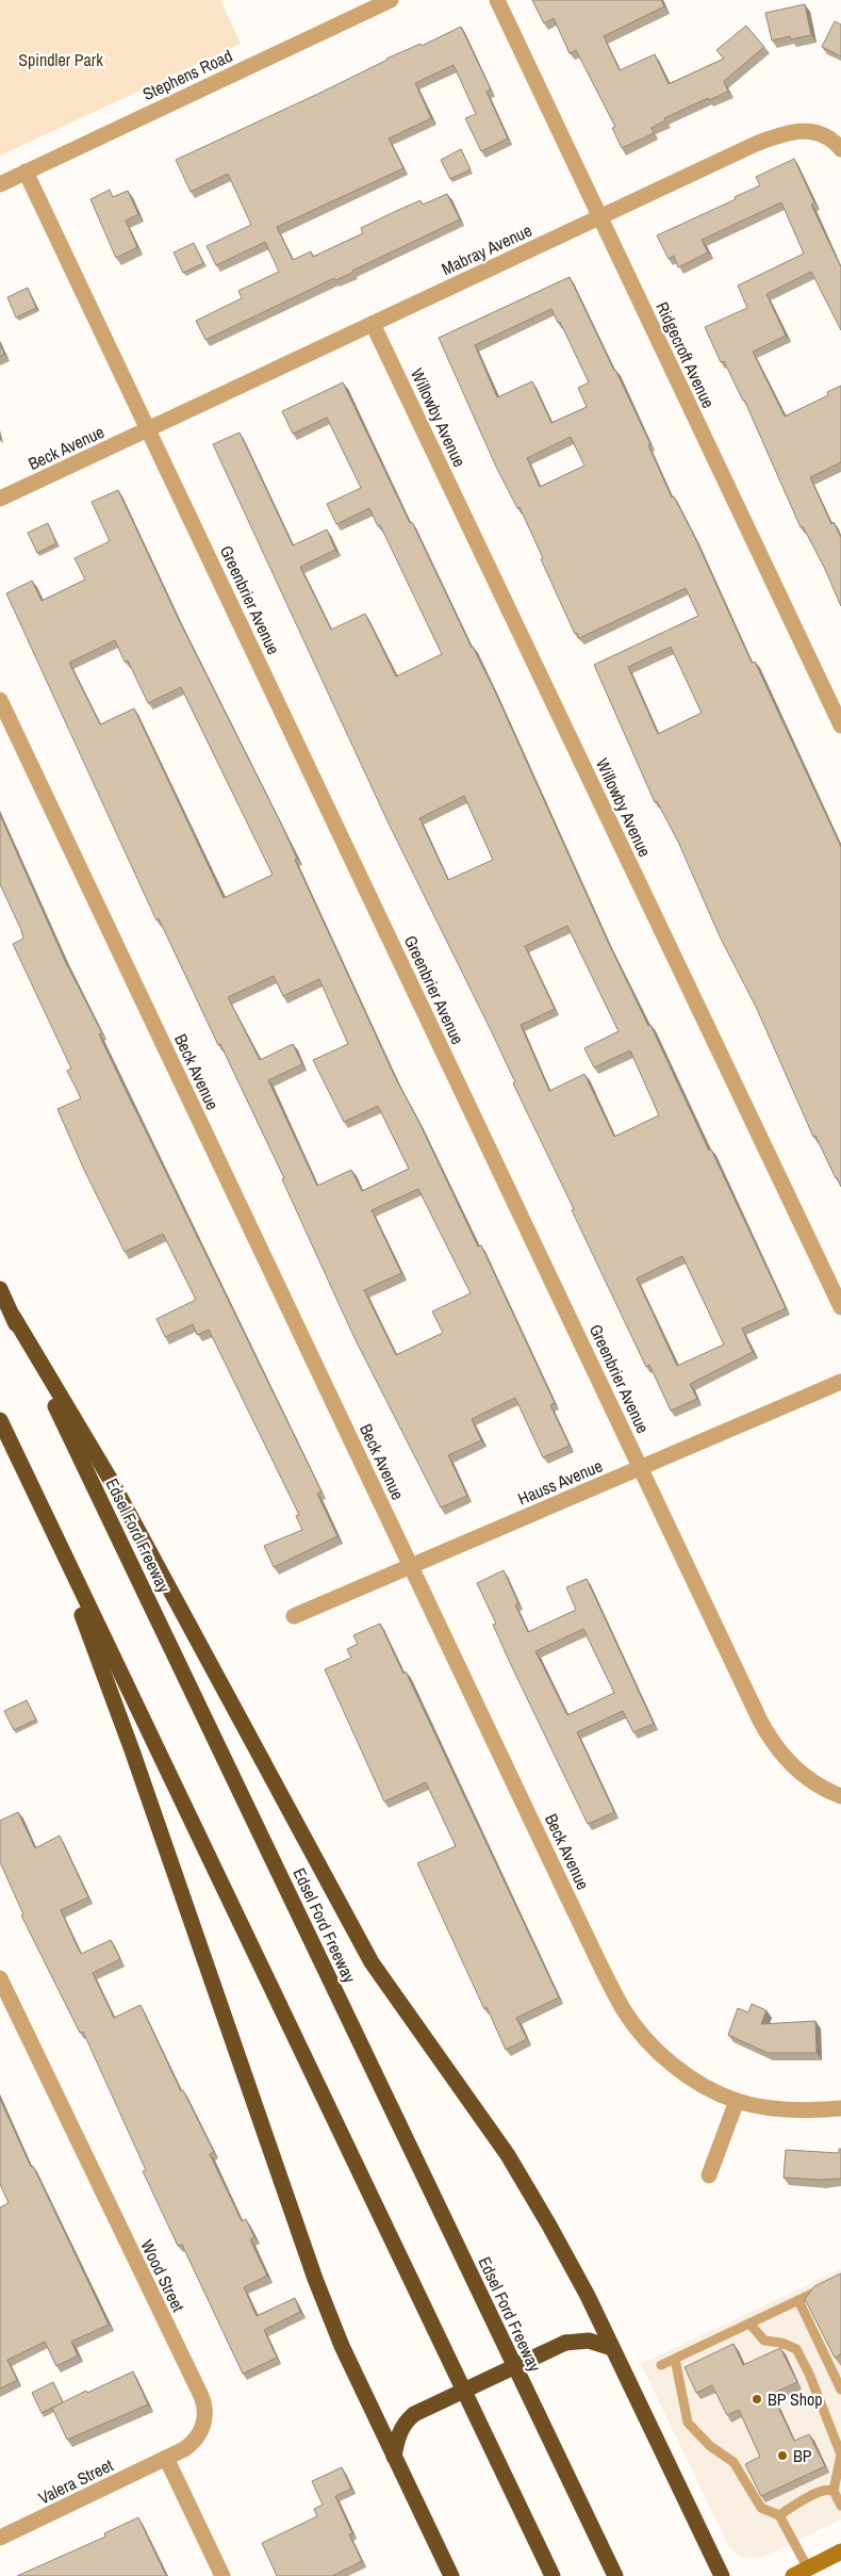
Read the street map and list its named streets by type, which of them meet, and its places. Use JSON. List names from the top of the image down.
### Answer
{
  "streets": {
    "highway": ["Edsel Ford Freeway"],
    "street": [
      "Stephens Road",
      "Mabray Avenue",
      "Ridgecroft Avenue",
      "Willowby Avenue",
      "Beck Avenue",
      "Greenbrier Avenue",
      "Hauss Avenue",
      "Wood Street",
      "Valera Street"
    ]
  },
  "crossings": [
    ["Stephens Road", "Greenbrier Avenue"],
    ["Mabray Avenue", "Ridgecroft Avenue"],
    ["Mabray Avenue", "Willowby Avenue"],
    ["Mabray Avenue", "Beck Avenue"],
    ["Mabray Avenue", "Greenbrier Avenue"],
    ["Beck Avenue", "Greenbrier Avenue"],
    ["Beck Avenue", "Hauss Avenue"],
    ["Greenbrier Avenue", "Hauss Avenue"],
    ["Wood Street", "Valera Street"]
  ],
  "parks": ["Spindler Park"],
  "places": ["BP Shop", "BP"]
}
